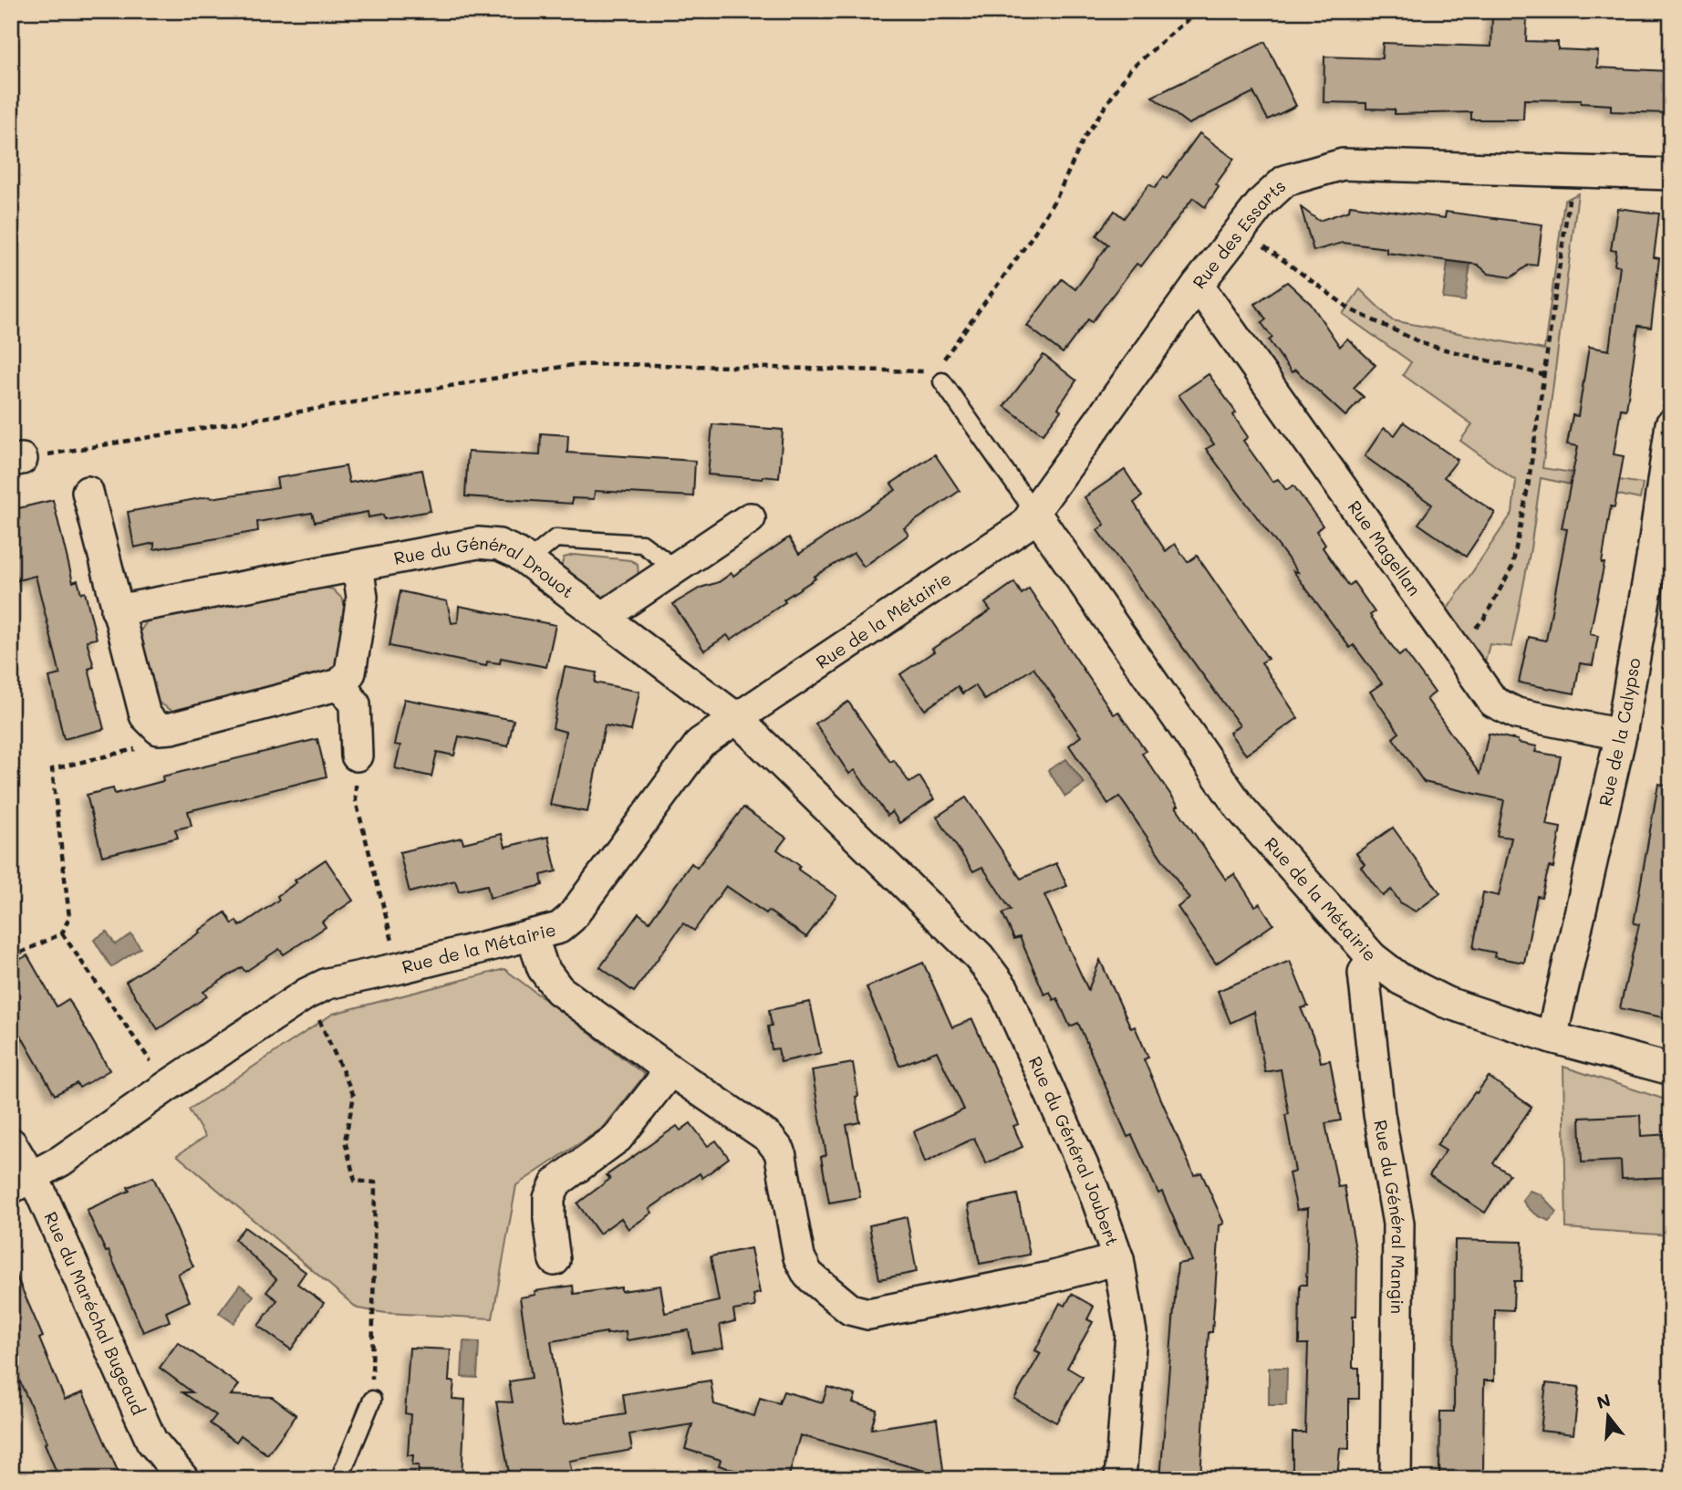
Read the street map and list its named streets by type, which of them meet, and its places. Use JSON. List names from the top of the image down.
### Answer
{
  "streets": {
    "street": [
      "Rue des Essarts",
      "Rue Magellan",
      "Rue du Général Drouot",
      "Rue de la Métairie",
      "Rue de la Calypso",
      "Rue du Général Joubert",
      "Rue du Général Mangin",
      "Rue du Maréchal Bugeaud"
    ]
  },
  "crossings": [
    ["Rue des Essarts", "Rue Magellan"],
    ["Rue des Essarts", "Rue de la Métairie"],
    ["Rue Magellan", "Rue de la Calypso"],
    ["Rue du Général Drouot", "Rue de la Métairie"],
    ["Rue du Général Drouot", "Rue du Général Joubert"],
    ["Rue de la Métairie", "Rue de la Calypso"],
    ["Rue de la Métairie", "Rue du Général Joubert"],
    ["Rue de la Métairie", "Rue du Général Mangin"],
    ["Rue de la Métairie", "Rue du Maréchal Bugeaud"]
  ],
  "north": "top"
}
